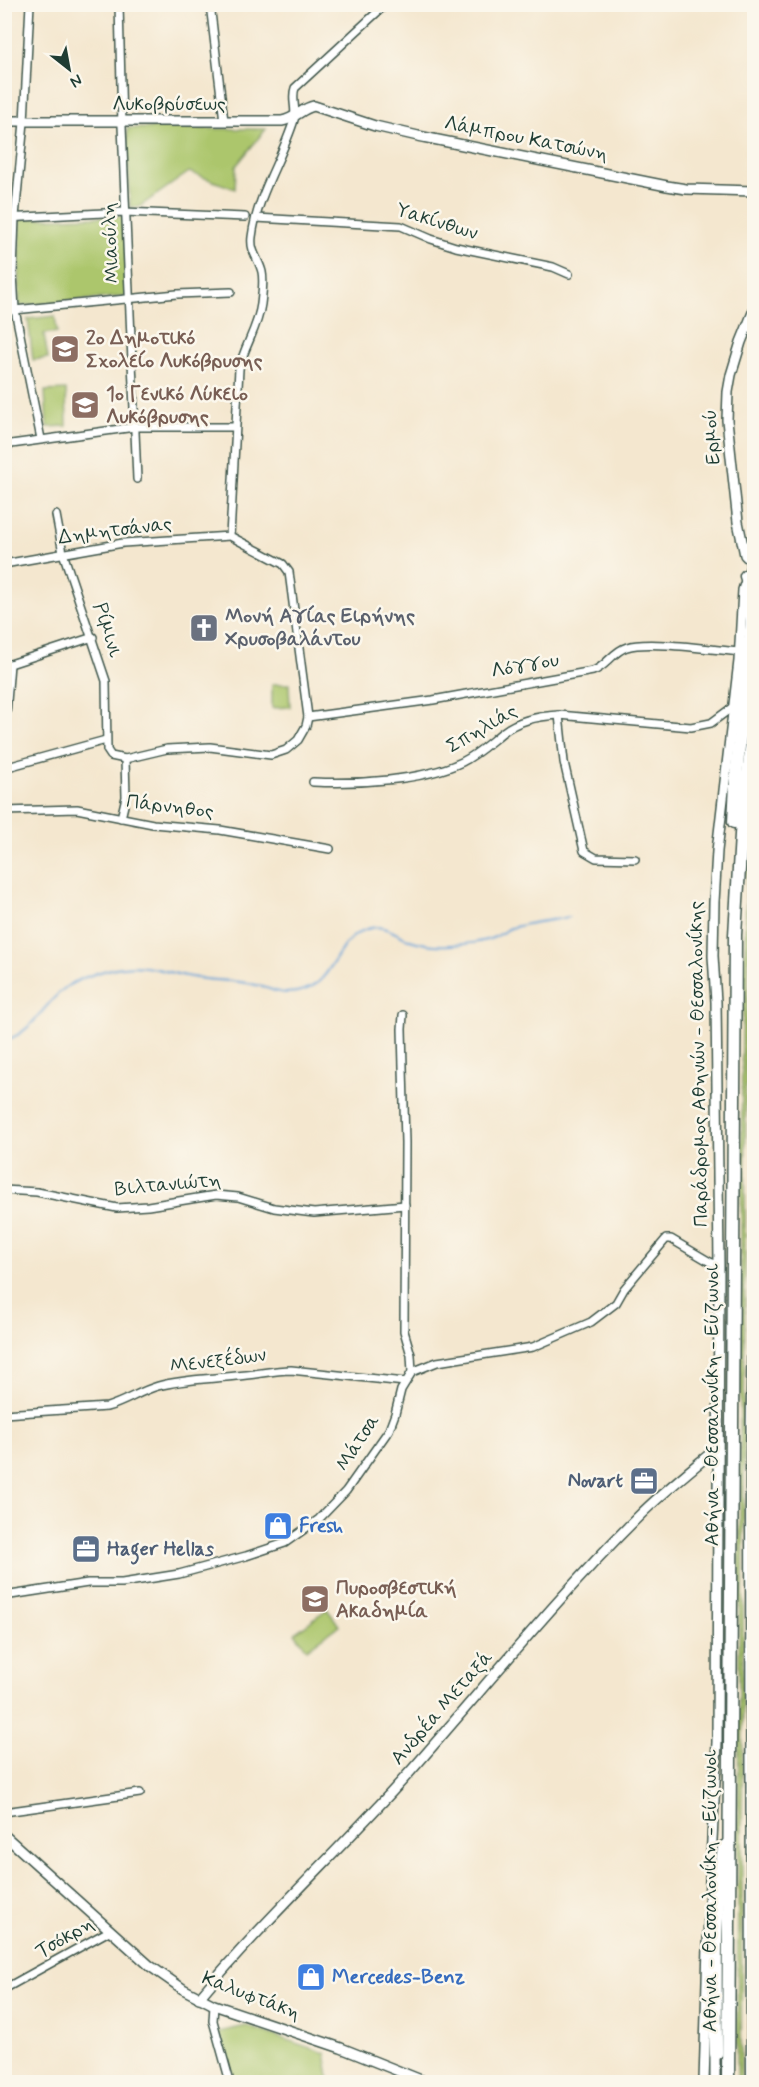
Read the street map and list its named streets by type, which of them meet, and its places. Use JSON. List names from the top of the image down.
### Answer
{
  "streets": {
    "highway": ["Αθήνα - Θεσσαλονίκη - Εύζωνοι"],
    "main road": [
      "Λυκοβρύσεως",
      "Λάμπρου Κατσώνη",
      "Ερμού",
      "Παράδρομος Αθηνών - Θεσσαλονίκης",
      "Ανδρέα Μεταξά",
      "Καλυφτάκη"
    ],
    "street": [
      "Υακίνθων",
      "Μιαούλη",
      "Δημητσάνας",
      "Ρίμινι",
      "Λόγγου",
      "Σπηλιάς",
      "Πάρνηθος",
      "Βιλτανιώτη",
      "Μενεξέδων",
      "Μάτσα",
      "Τσόκρη"
    ]
  },
  "crossings": [
    ["Λυκοβρύσεως", "Λάμπρου Κατσώνη"],
    ["Λυκοβρύσεως", "Μιαούλη"],
    ["Ερμού", "Παράδρομος Αθηνών - Θεσσαλονίκης"],
    ["Δημητσάνας", "Ρίμινι"],
    ["Λόγγου", "Παράδρομος Αθηνών - Θεσσαλονίκης"],
    ["Σπηλιάς", "Παράδρομος Αθηνών - Θεσσαλονίκης"],
    ["Παράδρομος Αθηνών - Θεσσαλονίκης", "Ανδρέα Μεταξά"],
    ["Μενεξέδων", "Μάτσα"],
    ["Ανδρέα Μεταξά", "Καλυφτάκη"],
    ["Τσόκρη", "Καλυφτάκη"]
  ],
  "places": {
    "school or university": ["2ο Δημοτικό Σχολείο Λυκόβρυσης", "1ο Γενικό Λύκειο Λυκόβρυσης", "Πυροσβεστική Ακαδημία"],
    "church": ["Μονή Αγίας Ειρήνης Χρυσοβαλάντου"],
    "office": ["Novart", "Hager Hellas"],
    "shop": ["Fresh", "Mercedes-Benz"]
  },
  "north": "bottom right"
}
